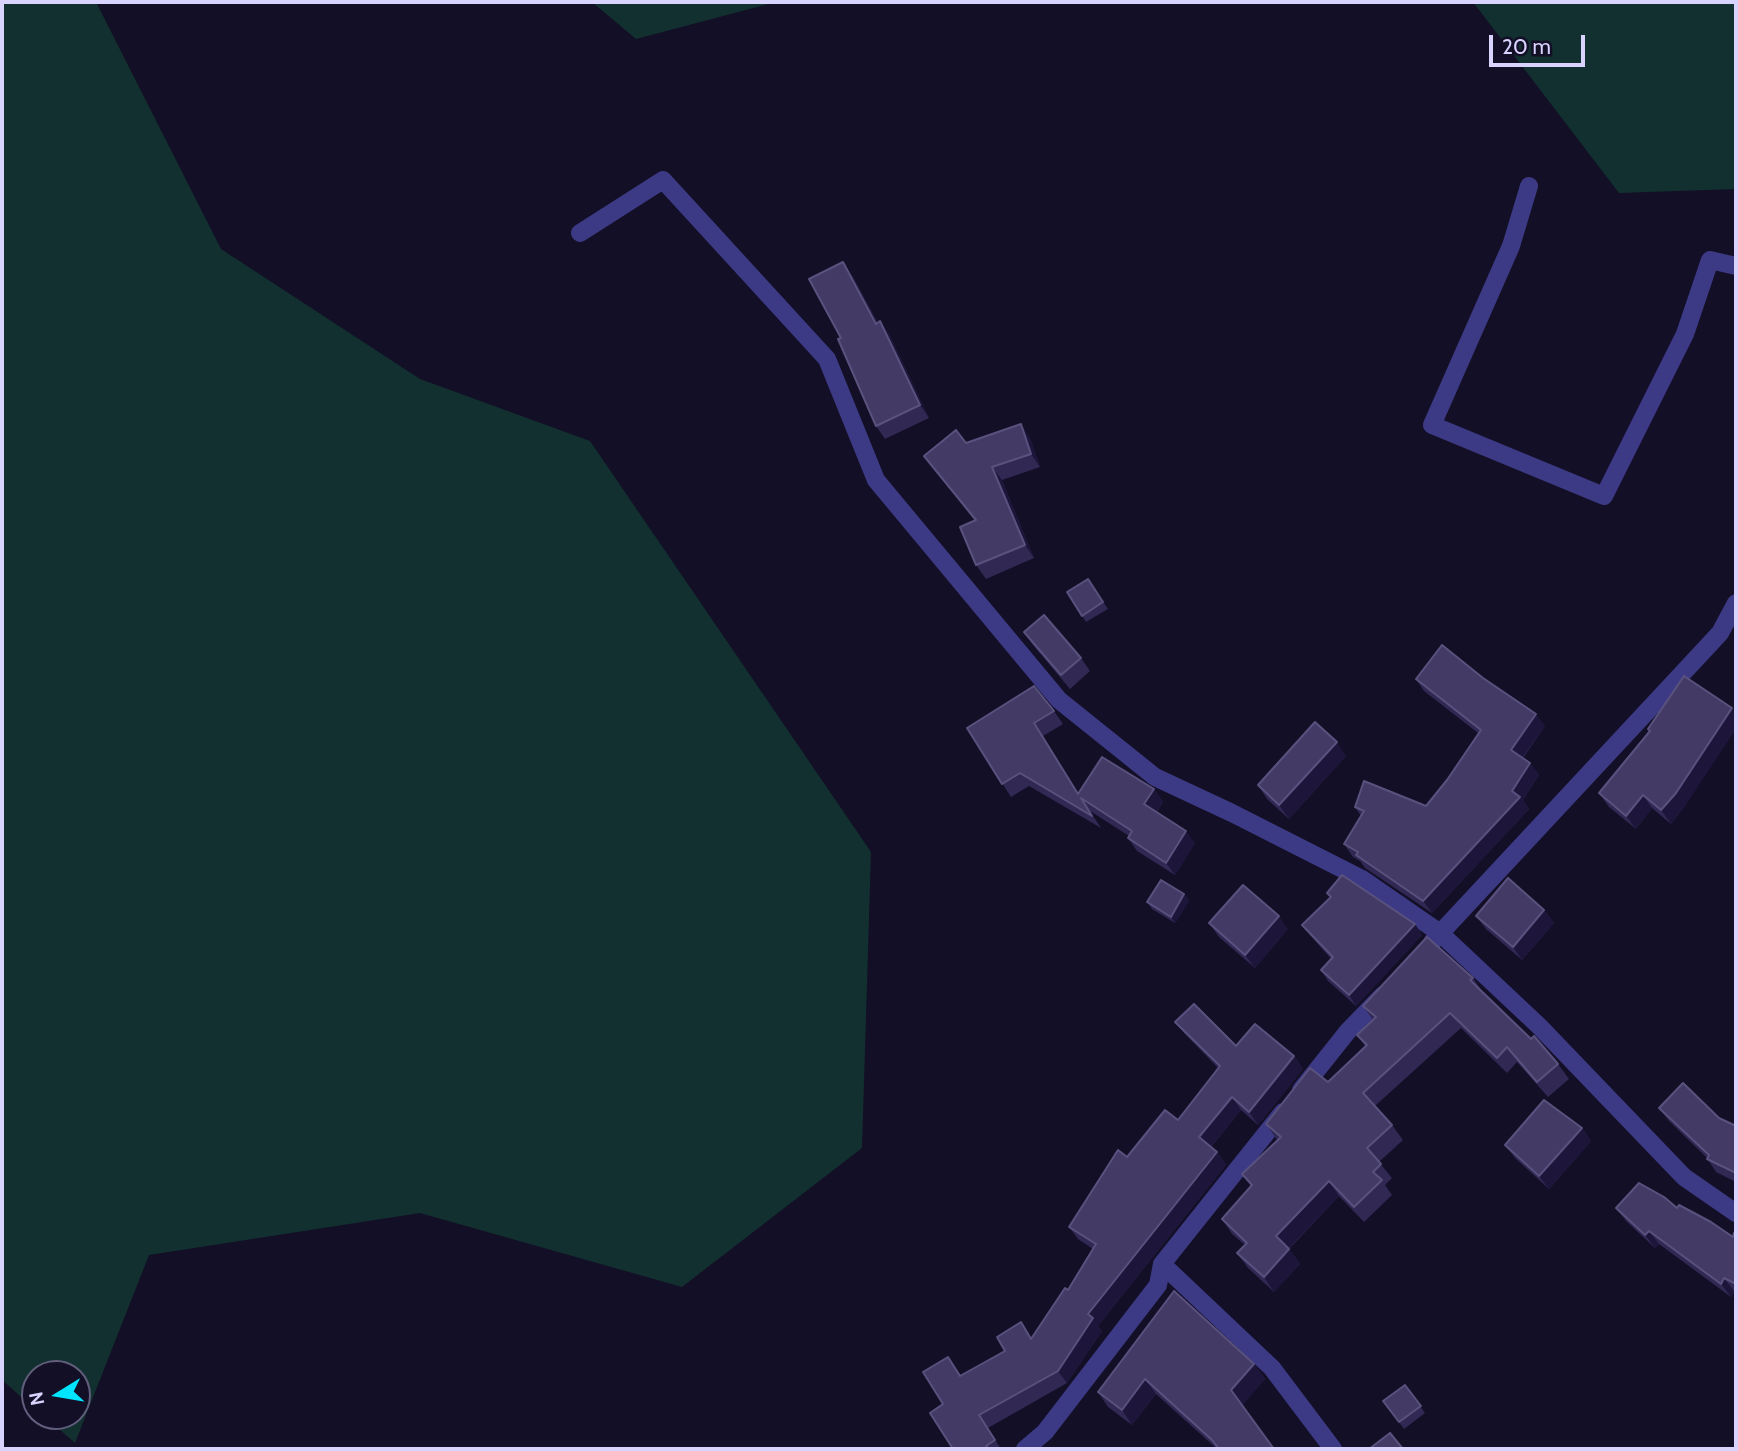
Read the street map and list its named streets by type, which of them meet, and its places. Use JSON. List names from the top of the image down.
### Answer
{
  "scale_bar": "20 m",
  "north": "left"
}
